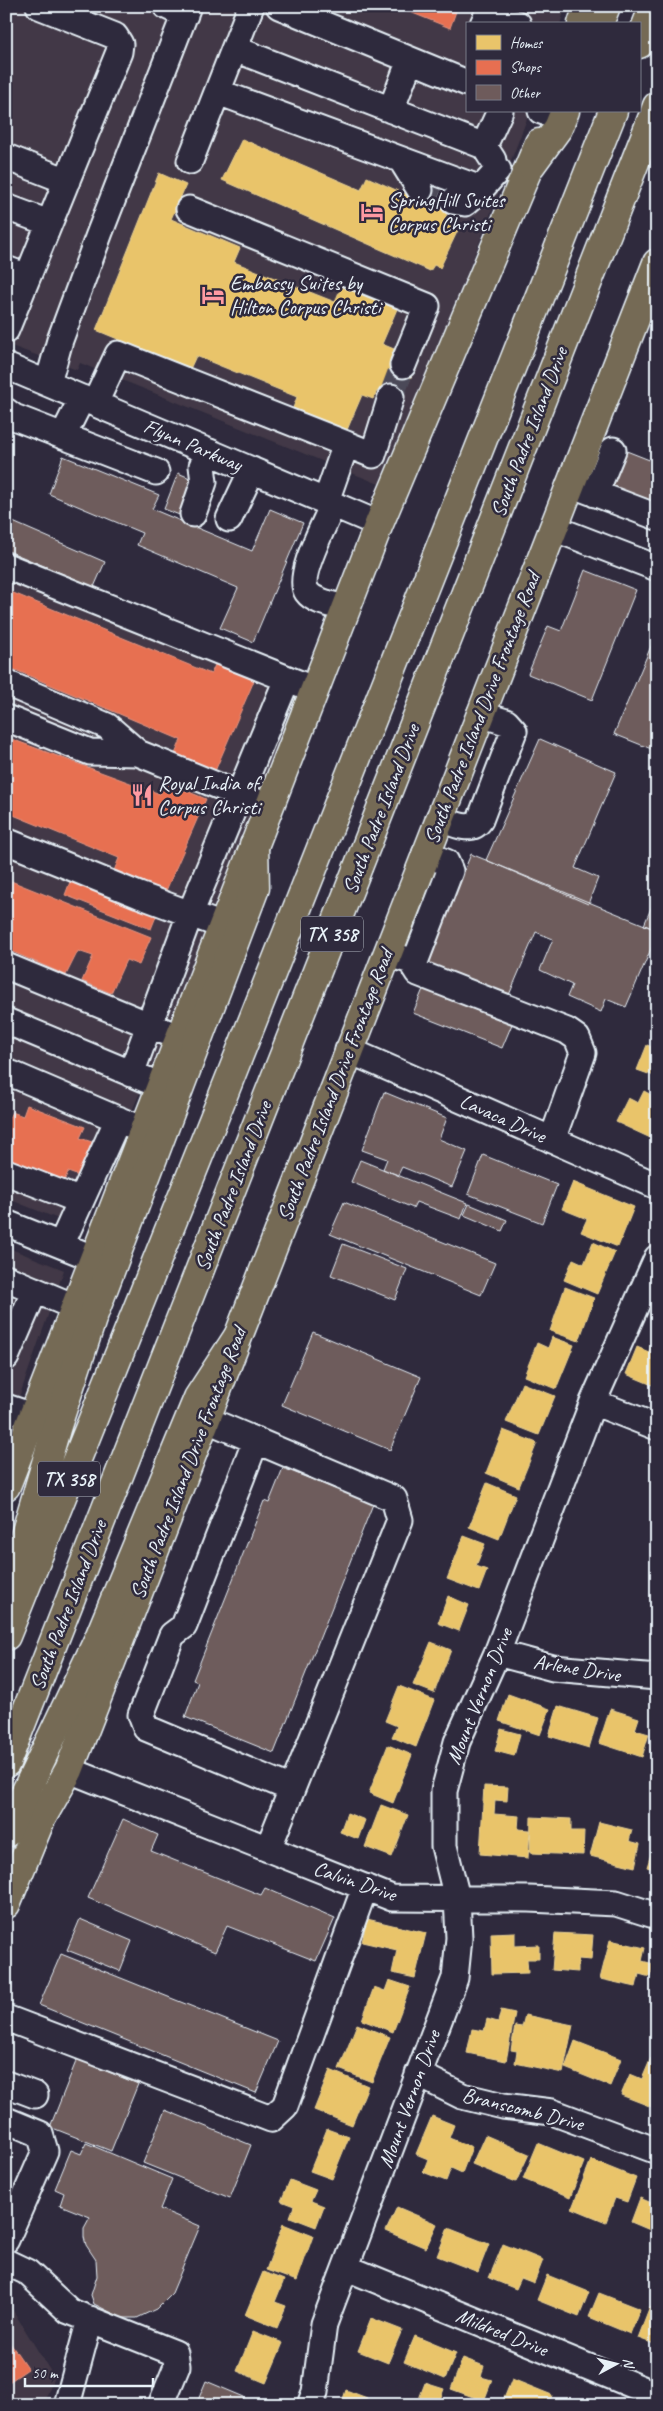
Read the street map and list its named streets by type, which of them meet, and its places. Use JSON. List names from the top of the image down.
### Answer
{
  "streets": {
    "main road": ["South Padre Island Drive", "South Padre Island Drive Frontage Road", "TX 358"],
    "street": [
      "Flynn Parkway",
      "Lavaca Drive",
      "Arlene Drive",
      "Mount Vernon Drive",
      "Calvin Drive",
      "Branscomb Drive",
      "Mildred Drive"
    ]
  },
  "crossings": [
    ["South Padre Island Drive Frontage Road", "Lavaca Drive"],
    ["South Padre Island Drive Frontage Road", "Calvin Drive"],
    ["Arlene Drive", "Mount Vernon Drive"],
    ["Mount Vernon Drive", "Calvin Drive"],
    ["Mount Vernon Drive", "Branscomb Drive"],
    ["Mount Vernon Drive", "Mildred Drive"]
  ],
  "places": {
    "hotel": ["SpringHill Suites Corpus Christi", "Embassy Suites by Hilton Corpus Christi"],
    "restaurant": ["Royal India of Corpus Christi"]
  },
  "legend": ["Homes", "Shops", "Other"],
  "scale_bar": "50 m",
  "north": "right"
}
